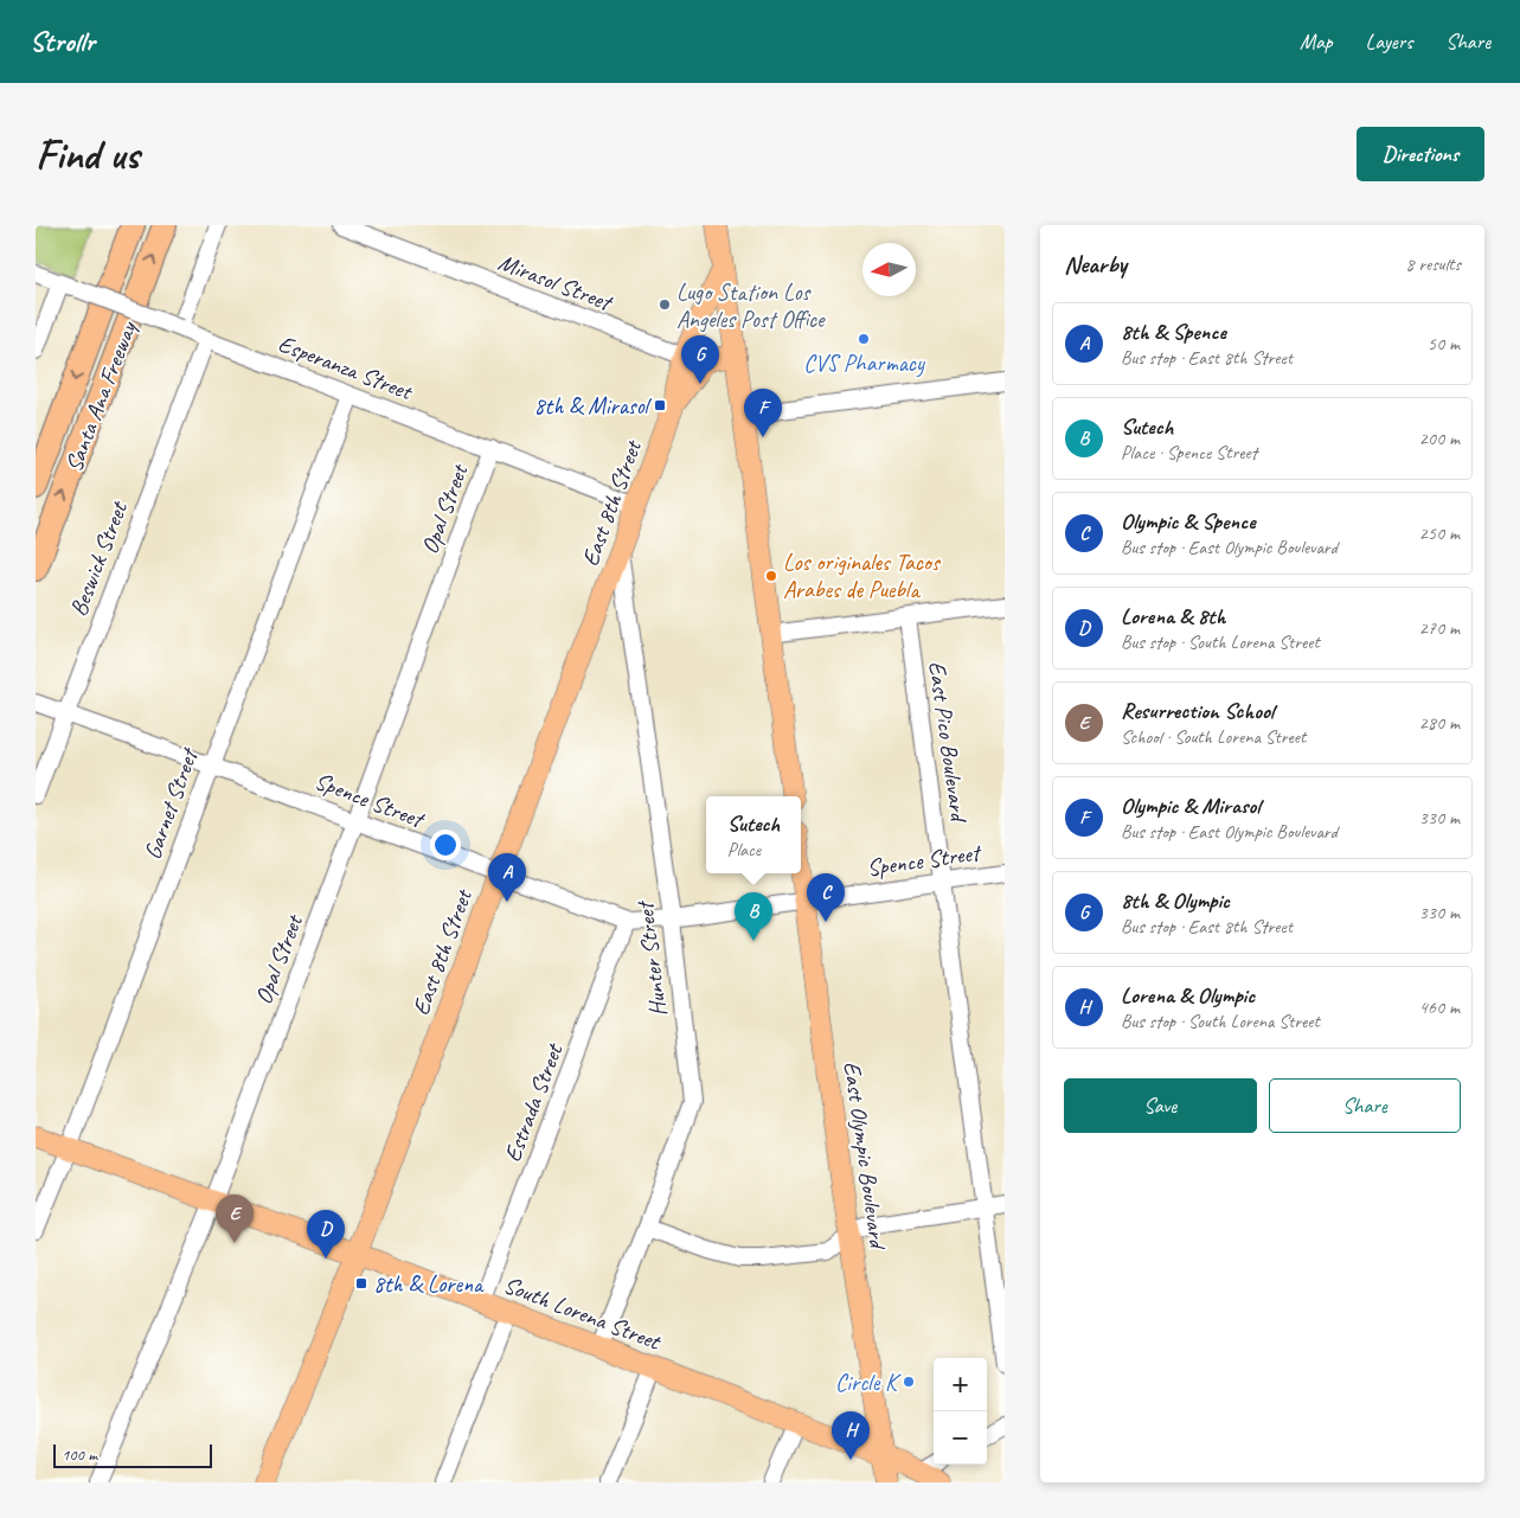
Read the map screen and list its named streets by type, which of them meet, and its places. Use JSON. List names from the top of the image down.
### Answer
{
  "streets": {
    "highway": ["Santa Ana Freeway"],
    "main road": ["East 8th Street", "East Olympic Boulevard", "South Lorena Street"],
    "street": [
      "Mirasol Street",
      "Esperanza Street",
      "Opal Street",
      "Beswick Street",
      "East Pico Boulevard",
      "Spence Street",
      "Garnet Street",
      "Hunter Street",
      "Estrada Street"
    ]
  },
  "crossings": [
    ["Mirasol Street", "East 8th Street"],
    ["Esperanza Street", "East 8th Street"],
    ["Esperanza Street", "Opal Street"],
    ["Esperanza Street", "Beswick Street"],
    ["Esperanza Street", "Garnet Street"],
    ["East 8th Street", "Spence Street"],
    ["East 8th Street", "Hunter Street"],
    ["East 8th Street", "South Lorena Street"],
    ["Opal Street", "Spence Street"],
    ["Opal Street", "South Lorena Street"],
    ["Beswick Street", "Spence Street"],
    ["East Pico Boulevard", "Spence Street"],
    ["Spence Street", "Garnet Street"],
    ["Spence Street", "Hunter Street"],
    ["Spence Street", "Estrada Street"],
    ["Spence Street", "East Olympic Boulevard"],
    ["Garnet Street", "South Lorena Street"],
    ["Hunter Street", "South Lorena Street"],
    ["Estrada Street", "South Lorena Street"],
    ["East Olympic Boulevard", "South Lorena Street"]
  ],
  "places": {
    "other": [
      "Lugo Station Los Angeles Post Office",
      "CVS Pharmacy",
      "Los originales Tacos Arabes de Puebla",
      "Circle K"
    ],
    "transit": ["8th & Mirasol", "8th & Lorena"]
  },
  "scale_bar": "100 m",
  "north": "left",
  "page": {
    "header": "Strollr",
    "nav": ["Map", "Layers", "Share"],
    "buttons": [
      "Directions",
      ["Save", "Share"]
    ],
    "title": "Find us",
    "heading": ["Nearby", "8 results"],
    "list": [
      {
        "mark": "A",
        "name": "8th & Spence",
        "note": "Bus stop · East 8th Street",
        "value": "50 m"
      },
      {
        "mark": "B",
        "name": "Sutech",
        "note": "Place · Spence Street",
        "value": "200 m"
      },
      {
        "mark": "C",
        "name": "Olympic & Spence",
        "note": "Bus stop · East Olympic Boulevard",
        "value": "250 m"
      },
      {
        "mark": "D",
        "name": "Lorena & 8th",
        "note": "Bus stop · South Lorena Street",
        "value": "270 m"
      },
      {
        "mark": "E",
        "name": "Resurrection School",
        "note": "School · South Lorena Street",
        "value": "280 m"
      },
      {
        "mark": "F",
        "name": "Olympic & Mirasol",
        "note": "Bus stop · East Olympic Boulevard",
        "value": "330 m"
      },
      {
        "mark": "G",
        "name": "8th & Olympic",
        "note": "Bus stop · East 8th Street",
        "value": "330 m"
      },
      {
        "mark": "H",
        "name": "Lorena & Olympic",
        "note": "Bus stop · South Lorena Street",
        "value": "460 m"
      }
    ],
    "pins": [
      "G",
      "F",
      "A",
      "C",
      "B",
      "E",
      "D",
      "H"
    ],
    "popup": ["Sutech", "Place"],
    "map_buttons": ["+", "−"],
    "scale": "100 m"
  }
}
